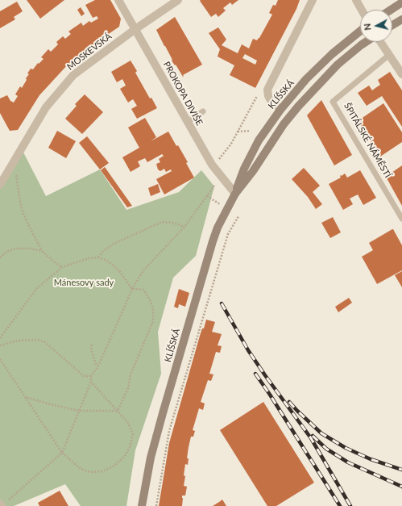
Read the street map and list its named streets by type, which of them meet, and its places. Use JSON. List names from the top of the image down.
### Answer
{
  "streets": {
    "street": ["MOSKEVSKÁ", "PROKOPA DIVIŠE", "KLÍŠSKÁ"],
    "lane": ["ŠPITÁLSKÉ NÁMĚSTÍ"]
  },
  "crossings": [
    ["MOSKEVSKÁ", "PROKOPA DIVIŠE"],
    ["PROKOPA DIVIŠE", "KLÍŠSKÁ"]
  ],
  "parks": ["Mánesovy sady"],
  "north": "left"
}
